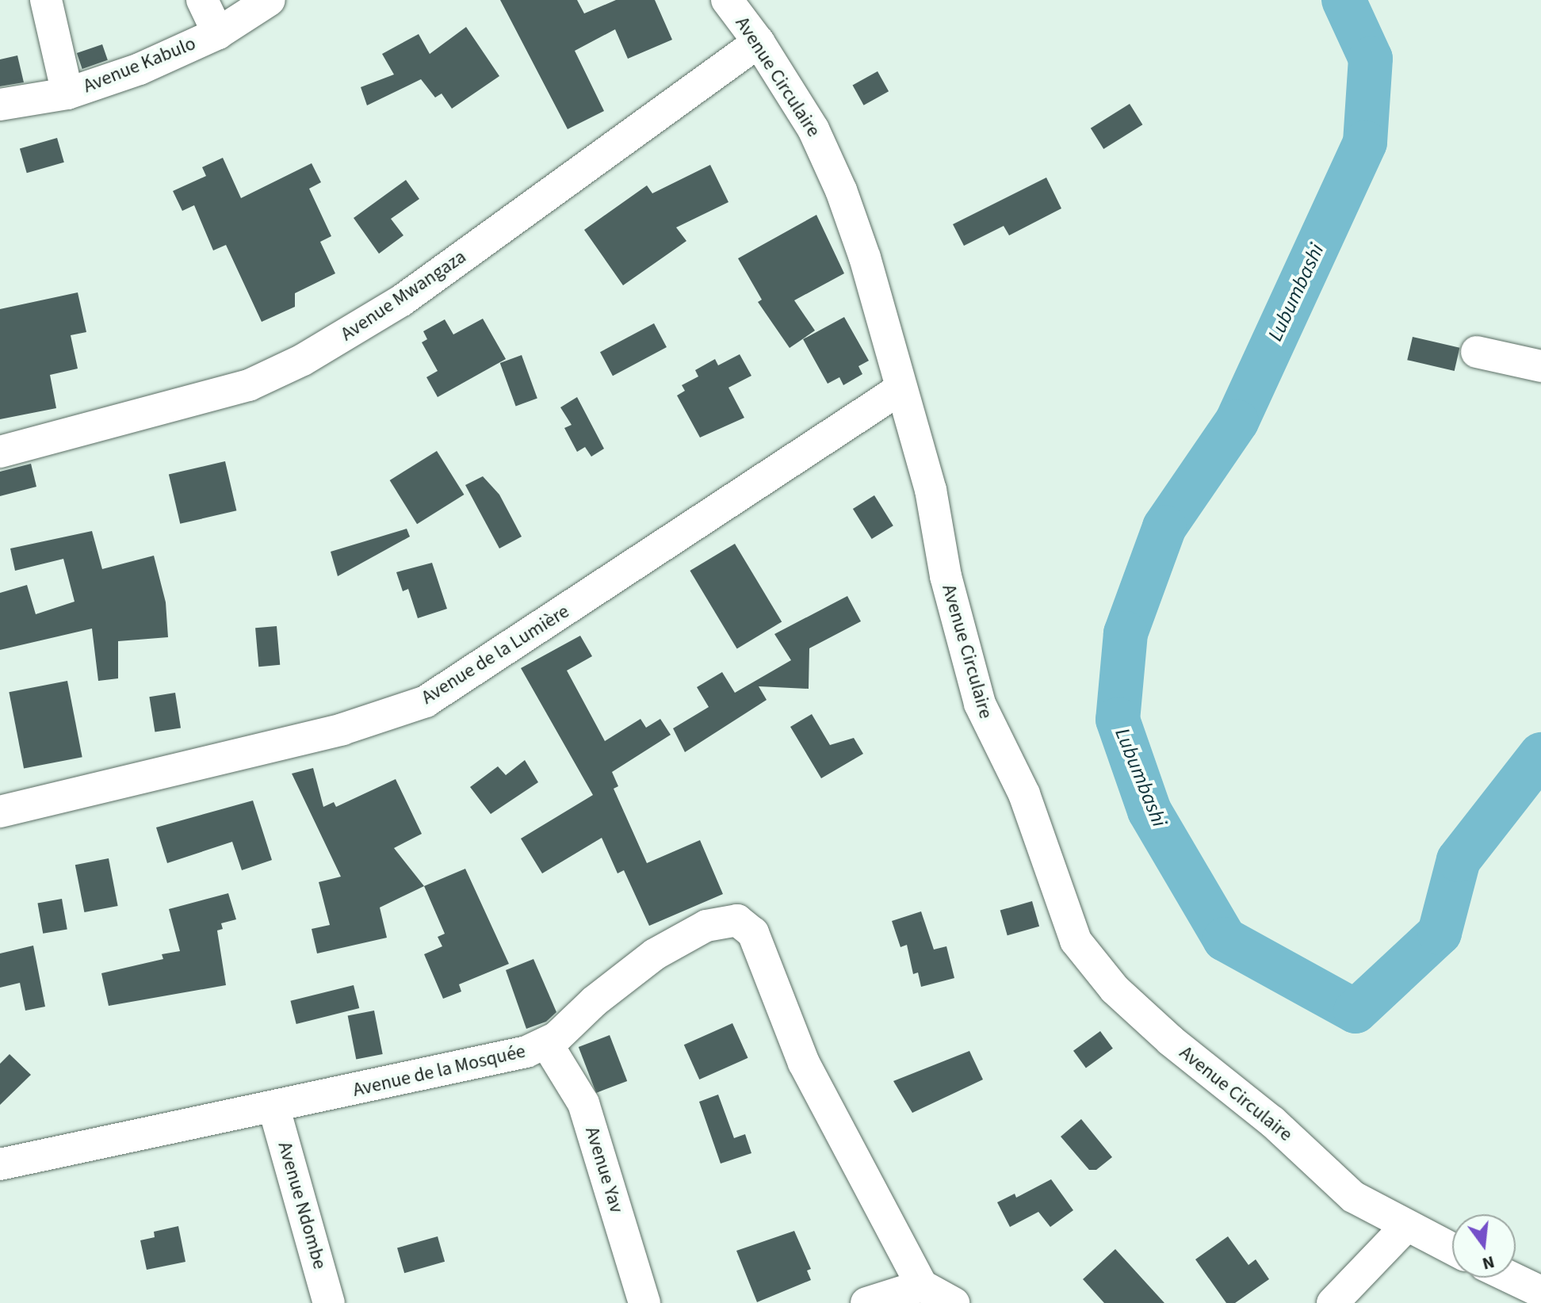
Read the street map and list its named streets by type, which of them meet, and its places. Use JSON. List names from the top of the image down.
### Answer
{
  "streets": {
    "street": [
      "Avenue Kabulo",
      "Avenue Circulaire",
      "Avenue Mwangaza",
      "Avenue de la Lumière",
      "Avenue de la Mosquée",
      "Avenue Yav",
      "Avenue Ndombe"
    ]
  },
  "crossings": [
    ["Avenue Circulaire", "Avenue Mwangaza"],
    ["Avenue Circulaire", "Avenue de la Lumière"],
    ["Avenue de la Mosquée", "Avenue Yav"],
    ["Avenue de la Mosquée", "Avenue Ndombe"]
  ],
  "water": ["Lubumbashi"],
  "north": "bottom"
}
